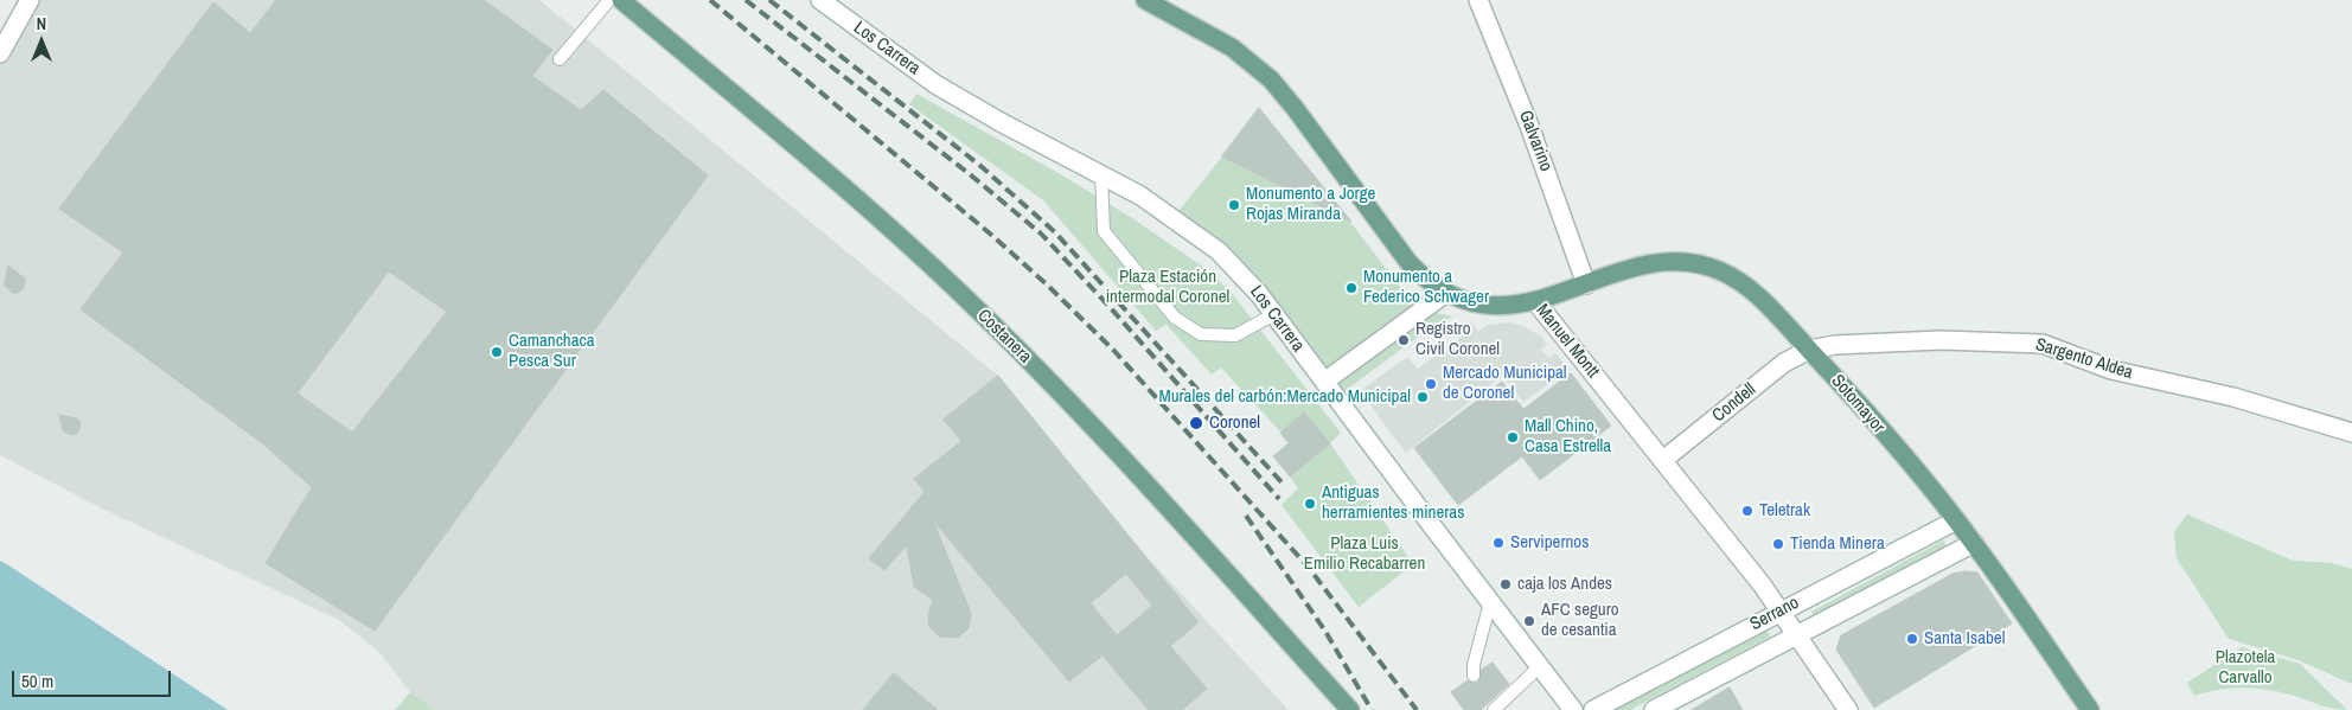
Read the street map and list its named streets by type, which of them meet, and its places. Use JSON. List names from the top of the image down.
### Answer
{
  "streets": {
    "main road": ["Costanera", "Manuel Montt", "Sotomayor"],
    "street": [
      "Los Carrera",
      "Galvarino",
      "Sargento Aldea",
      "Condell",
      "Serrano"
    ]
  },
  "crossings": [
    ["Galvarino", "Sotomayor"],
    ["Manuel Montt", "Condell"],
    ["Manuel Montt", "Sotomayor"],
    ["Manuel Montt", "Serrano"],
    ["Sargento Aldea", "Condell"],
    ["Sargento Aldea", "Sotomayor"],
    ["Condell", "Sotomayor"],
    ["Sotomayor", "Serrano"]
  ],
  "parks": ["Plaza Estación intermodal Coronel", "Plaza Luis Emilio Recabarren", "Plazotela Carvallo"],
  "places": [
    "Monumento a Jorge Rojas Miranda",
    "Monumento a Federico Schwager",
    "Registro Civil Coronel",
    "Camanchaca Pesca Sur",
    "Mercado Municipal de Coronel",
    "Murales del carbón:Mercado Municipal",
    "Coronel",
    "Mall Chino, Casa Estrella",
    "Antiguas herramientes mineras",
    "Teletrak",
    "Servipernos",
    "Tienda Minera",
    "caja los Andes",
    "AFC seguro de cesantia",
    "Santa Isabel"
  ],
  "scale_bar": "50 m",
  "north": "top"
}
